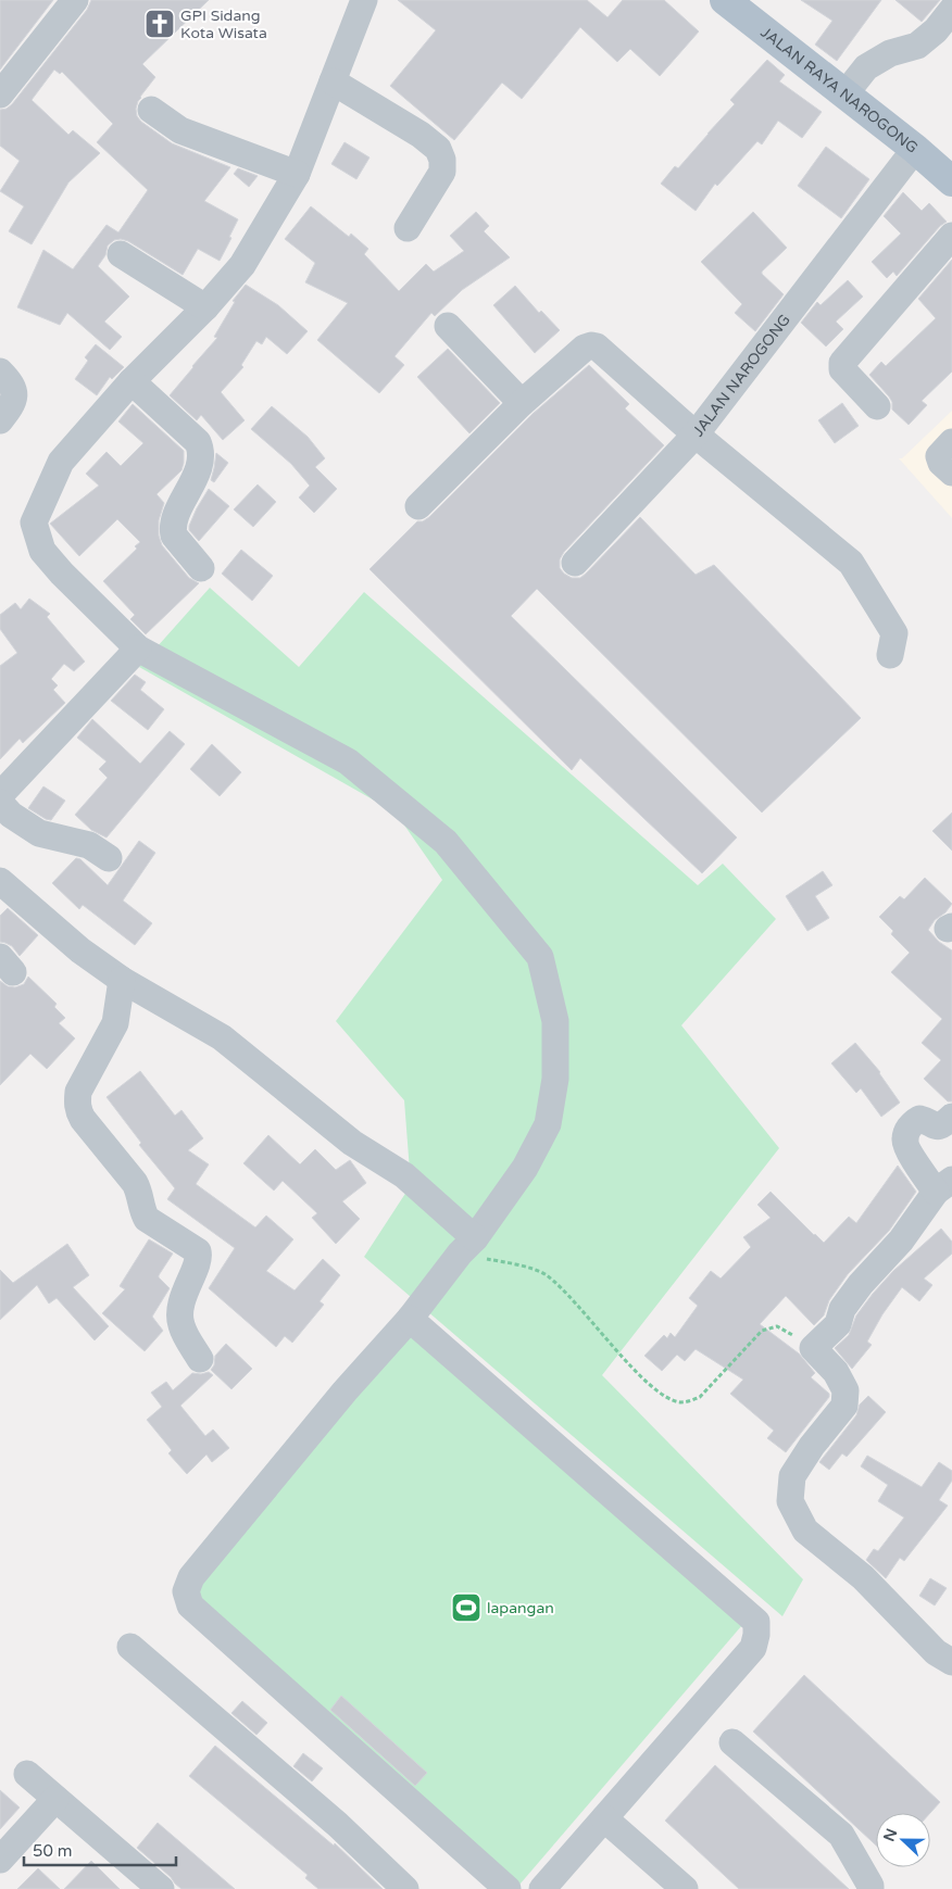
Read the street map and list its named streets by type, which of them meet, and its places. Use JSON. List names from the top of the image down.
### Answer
{
  "streets": {
    "main road": ["JALAN RAYA NAROGONG"],
    "street": ["JALAN NAROGONG"]
  },
  "crossings": [
    ["JALAN RAYA NAROGONG", "JALAN NAROGONG"]
  ],
  "places": {
    "church": ["GPI Sidang Kota Wisata"],
    "sports": ["lapangan"]
  },
  "scale_bar": "50 m",
  "north": "left"
}
